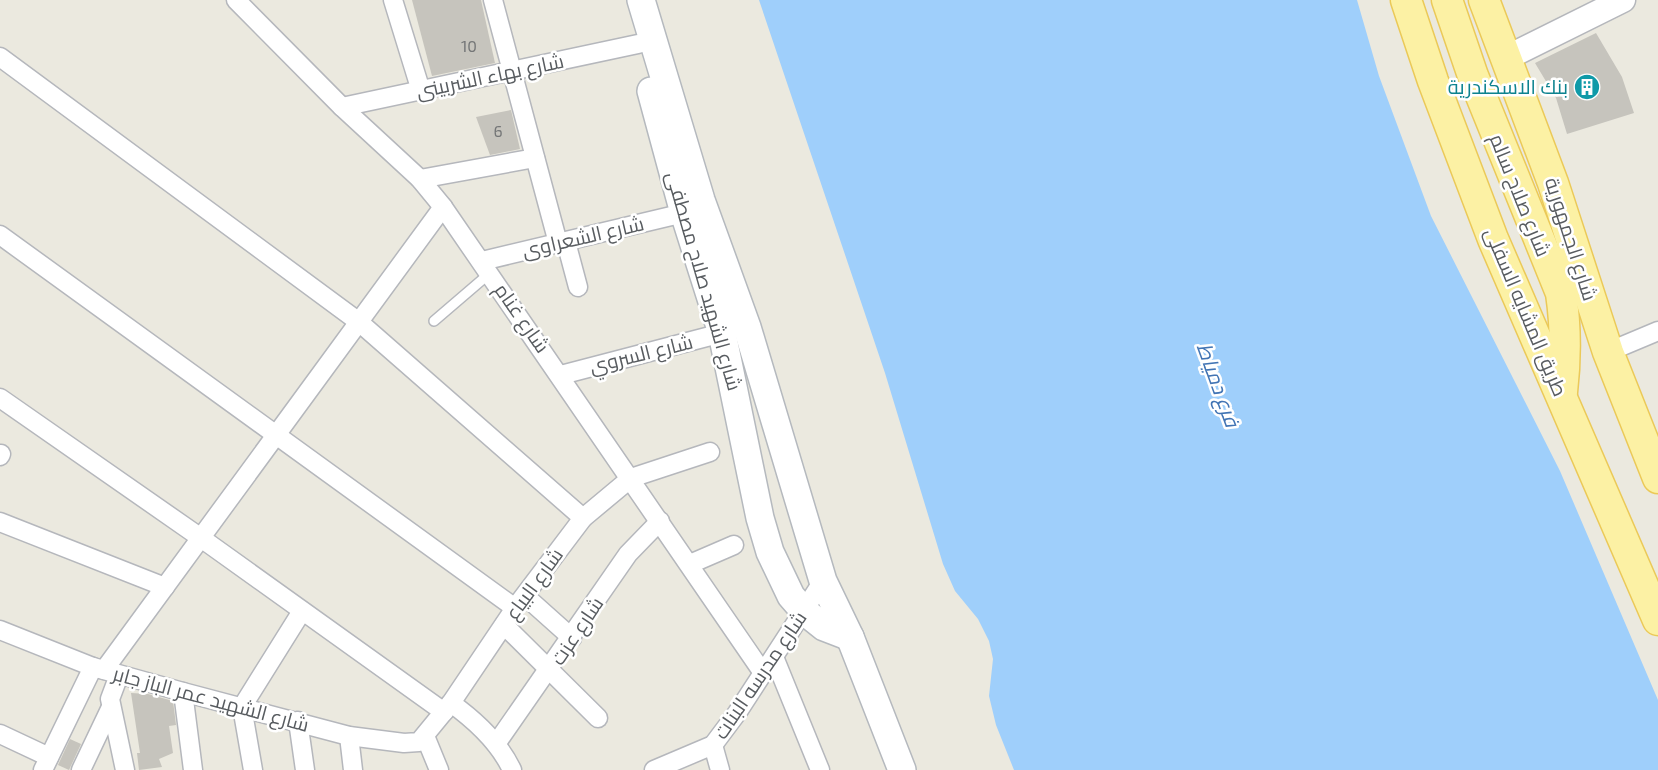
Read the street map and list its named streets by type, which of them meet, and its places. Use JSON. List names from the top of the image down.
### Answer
{
  "streets": {
    "main road": [
      "شارع صلاح سالم",
      "شارع الجمهورية",
      "شارع الشهيد صلاح مصطفى",
      "طريق المشايه السفلى"
    ],
    "street": [
      "شارع بهاء الشربينى",
      "شارع الشعراوى",
      "شارع غنام",
      "شارع السروي",
      "شارع البياع",
      "شارع عزت",
      "شارع مدرسه البنات",
      "شارع الشهيد عمر الباز جابر"
    ]
  },
  "crossings": [
    ["شارع بهاء الشربينى", "شارع الشهيد صلاح مصطفى"],
    ["شارع بهاء الشربينى", "شارع غنام"],
    ["شارع صلاح سالم", "طريق المشايه السفلى"],
    ["شارع الشعراوى", "شارع الشهيد صلاح مصطفى"],
    ["شارع الشعراوى", "شارع غنام"],
    ["شارع الشهيد صلاح مصطفى", "شارع السروي"],
    ["شارع الشهيد صلاح مصطفى", "شارع مدرسه البنات"],
    ["شارع غنام", "شارع السروي"],
    ["شارع غنام", "شارع البياع"],
    ["شارع غنام", "شارع عزت"],
    ["شارع غنام", "شارع مدرسه البنات"],
    ["شارع البياع", "شارع الشهيد عمر الباز جابر"]
  ],
  "water": ["فرع دمياط"],
  "places": {
    "building": ["بنك الاسكندرية"]
  },
  "house_numbers": ["10", "6"]
}
